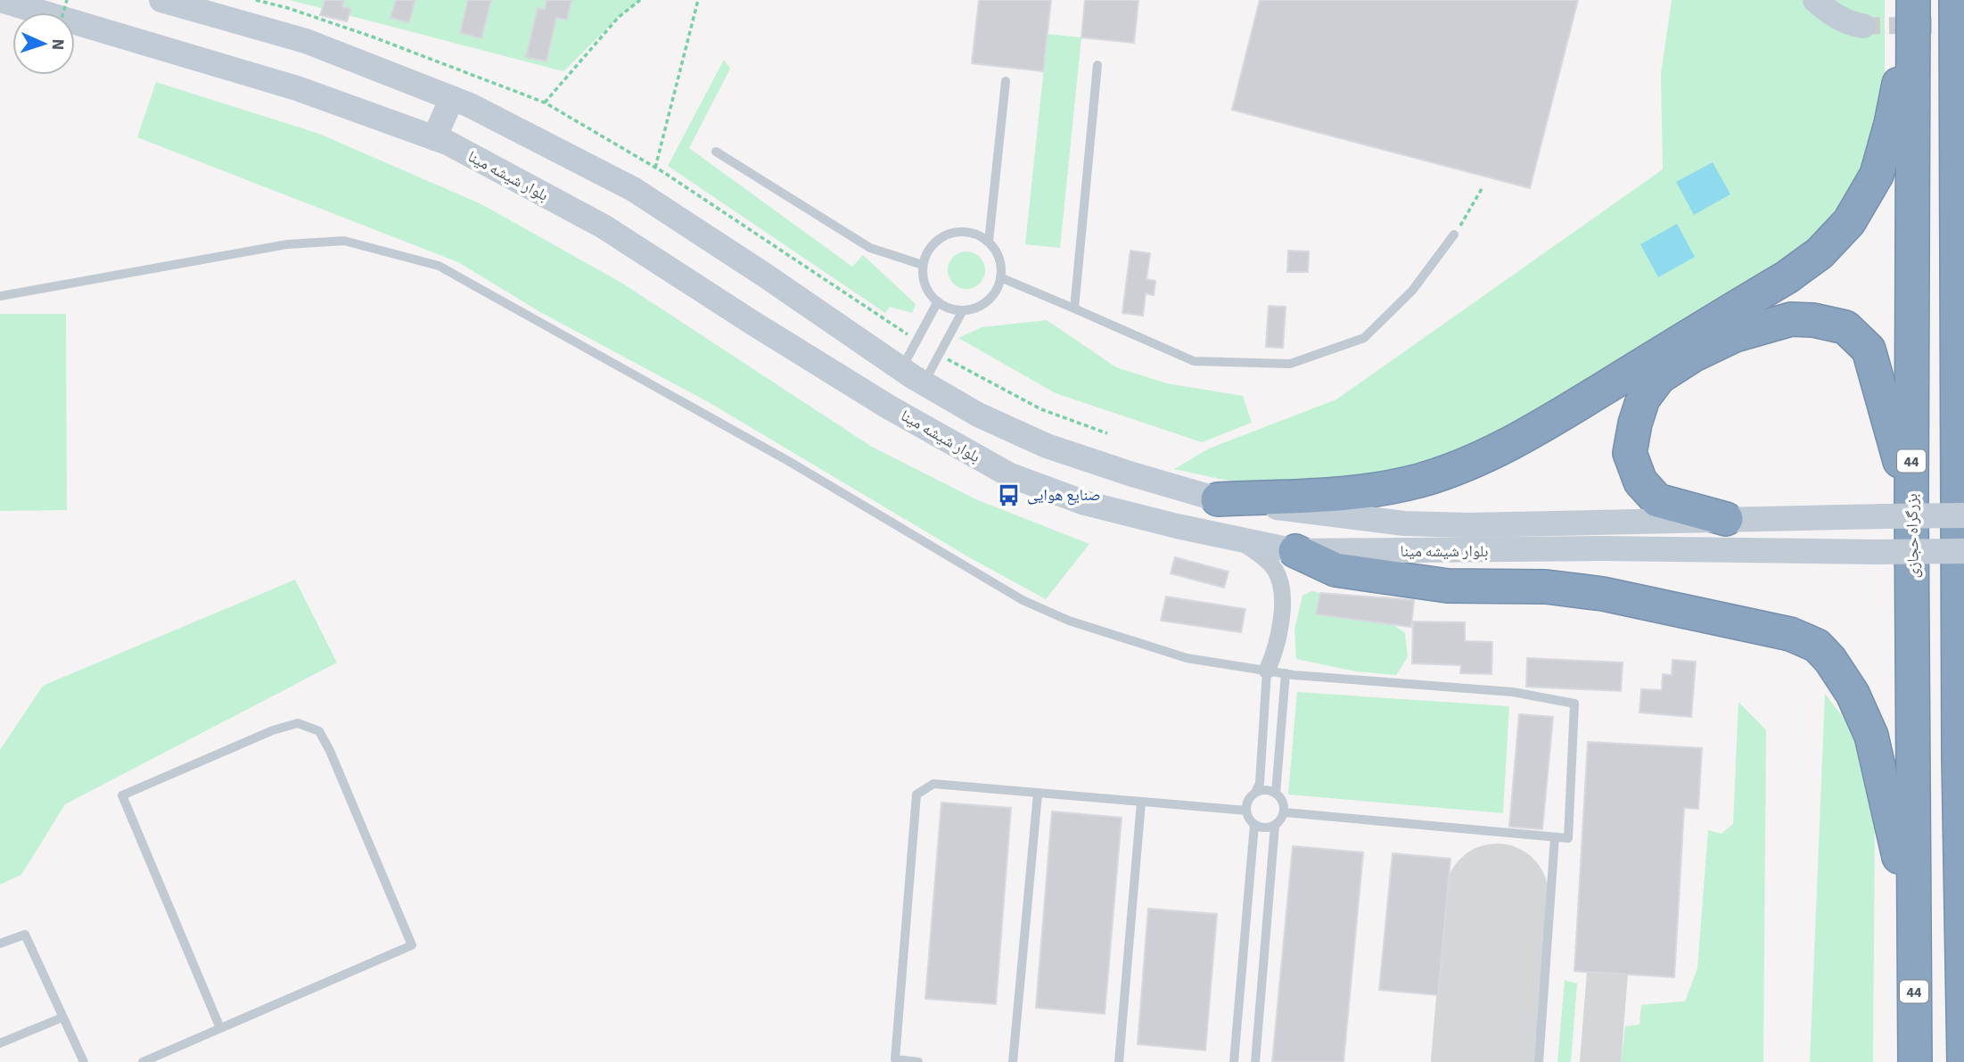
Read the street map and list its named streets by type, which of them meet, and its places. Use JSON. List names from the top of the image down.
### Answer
{
  "streets": {
    "highway": ["44", "بزرگراه حجازی"],
    "main road": ["بلوار شیشه مینا"]
  },
  "crossings": [
    ["بلوار شیشه مینا", "بزرگراه حجازی"],
    ["44", "بزرگراه حجازی"]
  ],
  "places": {
    "bus stop": ["صنایع هوایی"]
  },
  "north": "right"
}
